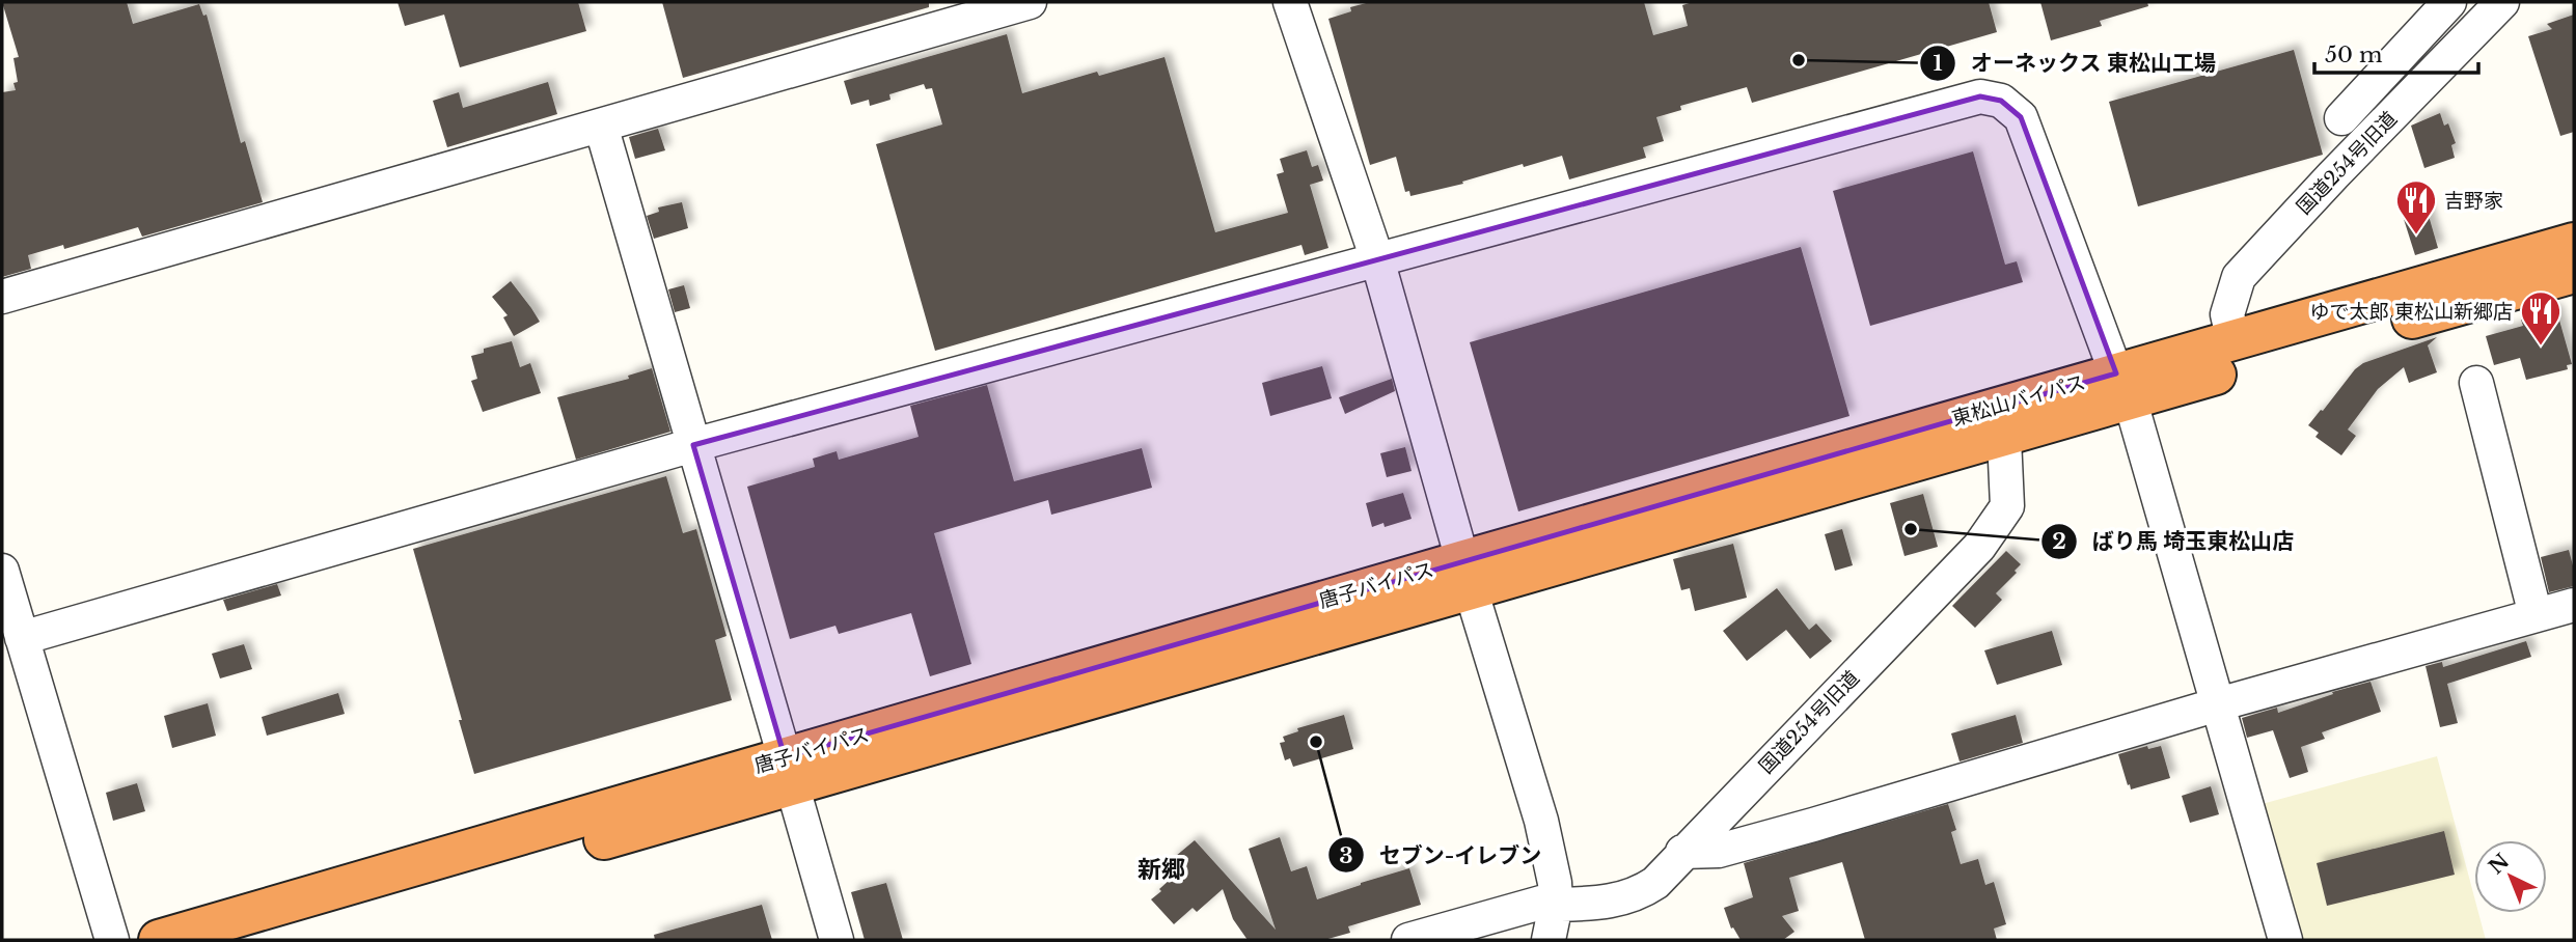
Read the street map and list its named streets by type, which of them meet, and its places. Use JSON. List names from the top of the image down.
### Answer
{
  "streets": {
    "highway": ["東松山バイパス", "唐子バイパス"],
    "street": ["国道254号旧道"]
  },
  "crossings": [
    ["国道254号旧道", "東松山バイパス"],
    ["東松山バイパス", "唐子バイパス"]
  ],
  "districts": ["新郷"],
  "places": {
    "other": ["オーネックス 東松山工場", "ばり馬 埼玉東松山店", "セブン-イレブン"],
    "restaurant": ["吉野家", "ゆで太郎 東松山新郷店"]
  },
  "scale_bar": "50 m",
  "north": "top left"
}
